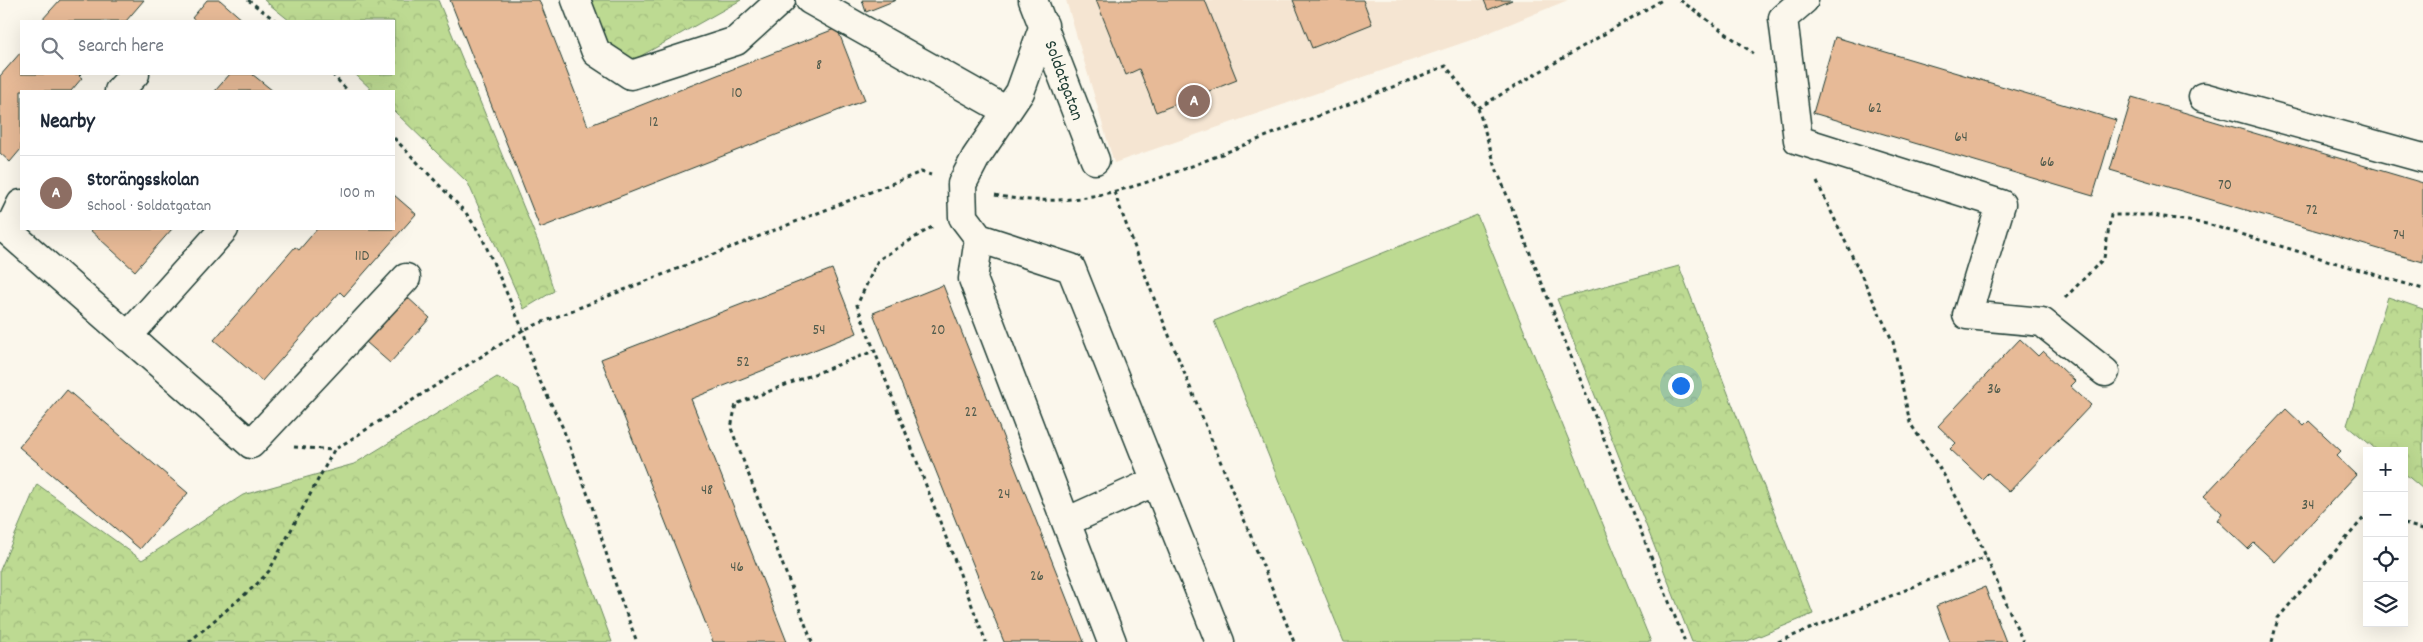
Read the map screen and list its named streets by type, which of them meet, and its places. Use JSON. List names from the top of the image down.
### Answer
{
  "streets": {
    "street": ["Soldatgatan"]
  },
  "house_numbers": [
    "8",
    "10",
    "62",
    "12",
    "64",
    "66",
    "70",
    "72",
    "74",
    "11D",
    "54",
    "20",
    "52",
    "36",
    "22",
    "48",
    "24",
    "34",
    "46",
    "26"
  ],
  "page": {
    "search": "Search here",
    "pins": "A",
    "heading": "Nearby",
    "list": [
      {
        "mark": "A",
        "name": "Storängsskolan",
        "note": "School · Soldatgatan",
        "value": "100 m"
      }
    ],
    "map_buttons": ["+", "−"]
  }
}
